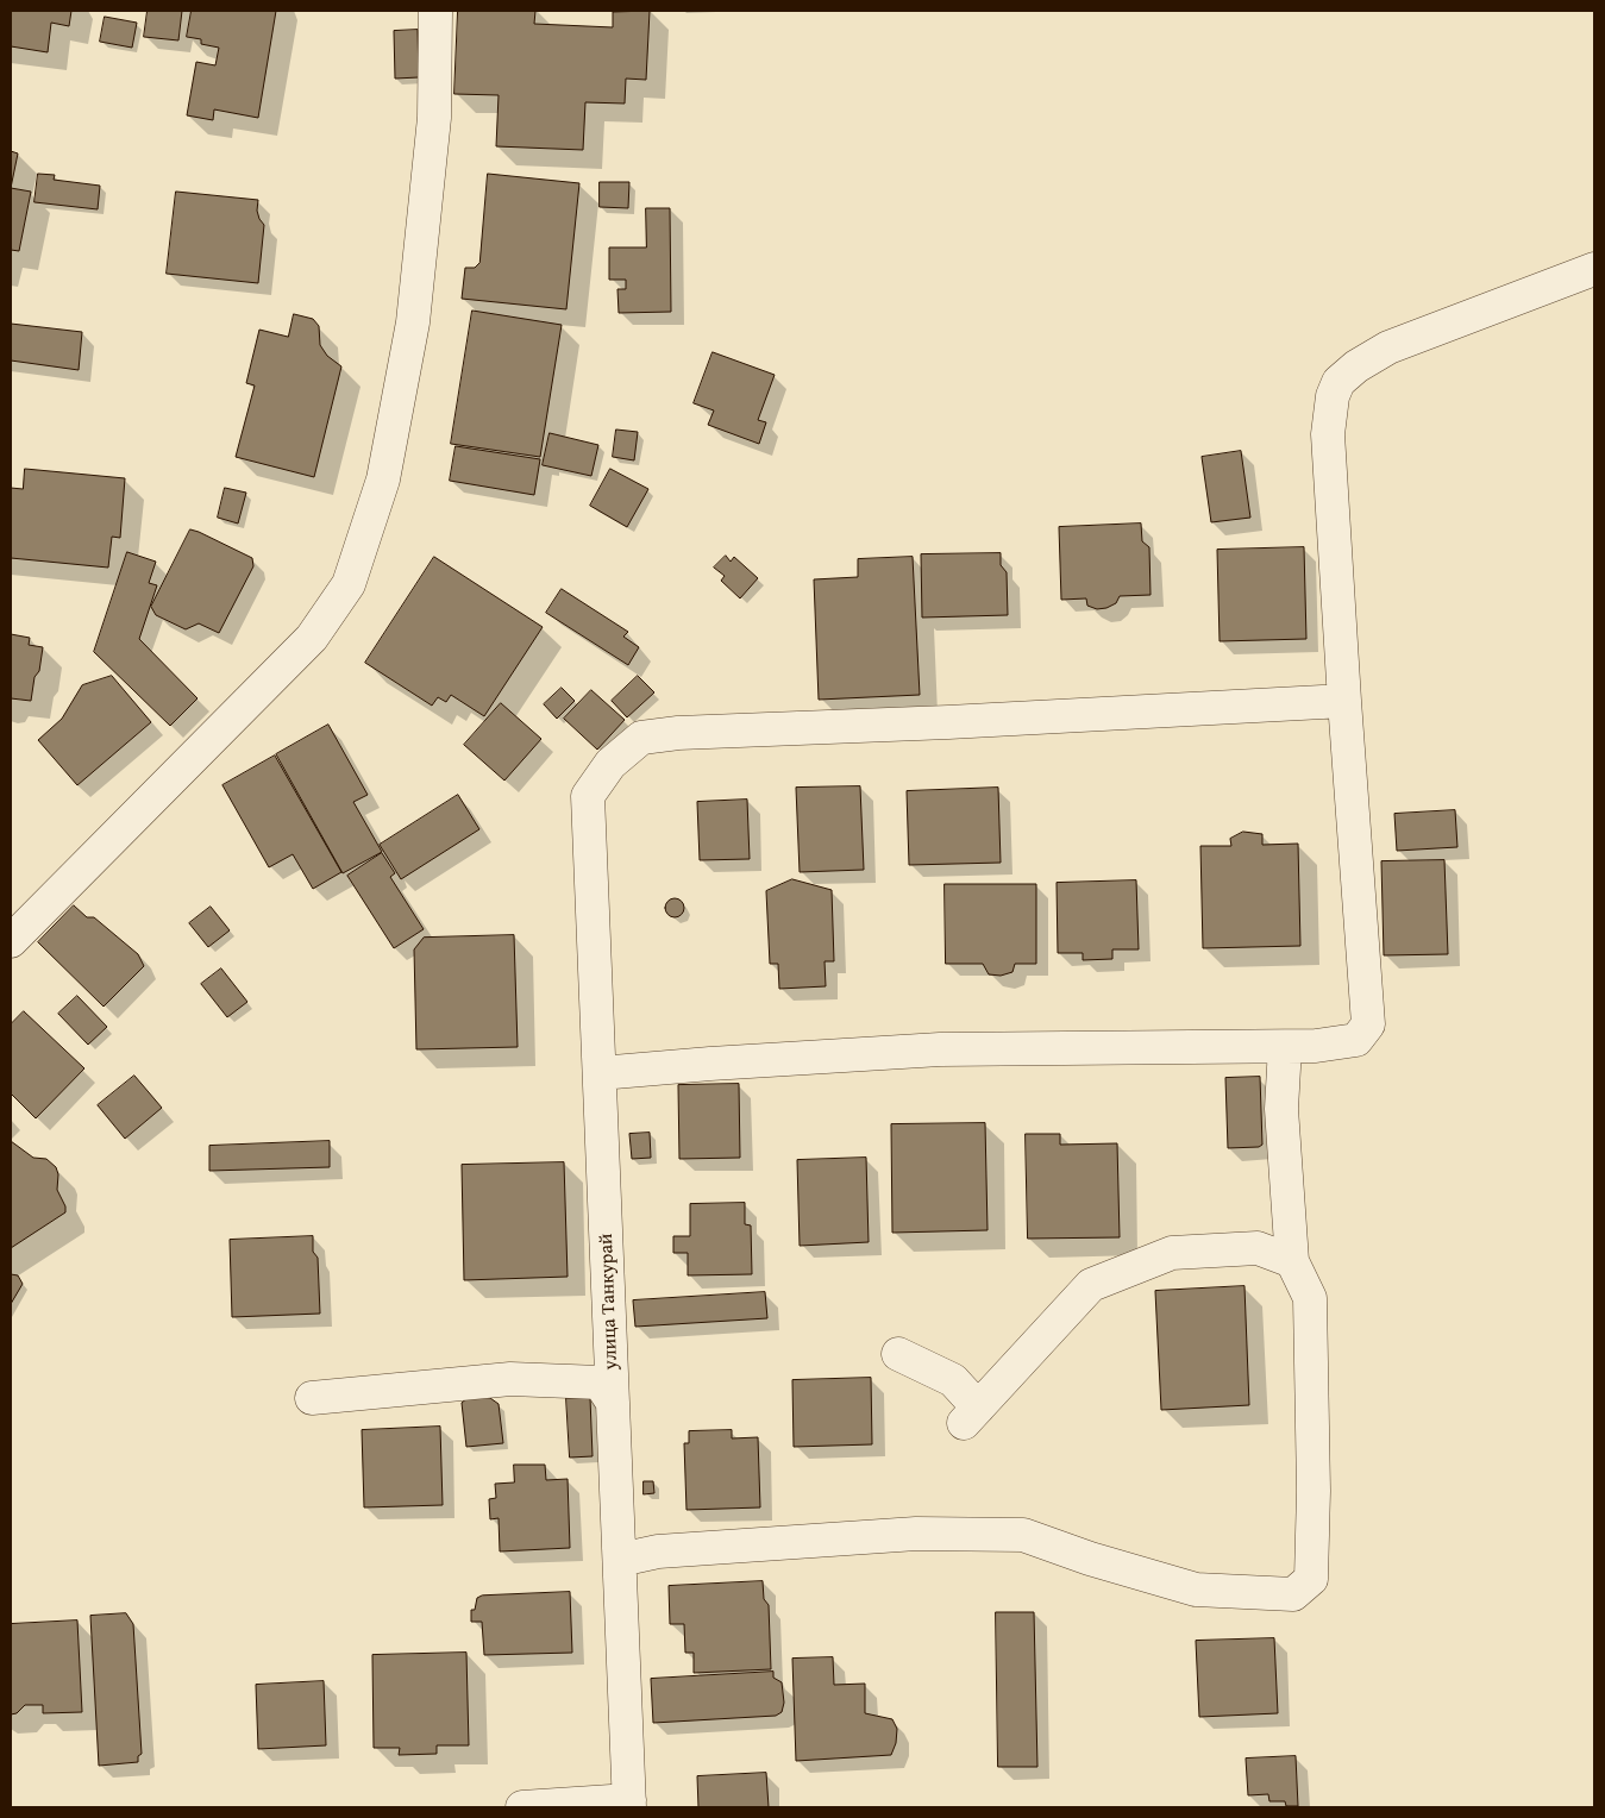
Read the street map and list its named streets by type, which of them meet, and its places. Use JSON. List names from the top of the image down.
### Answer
{
  "streets": {
    "street": ["улица Танкурай"]
  }
}
